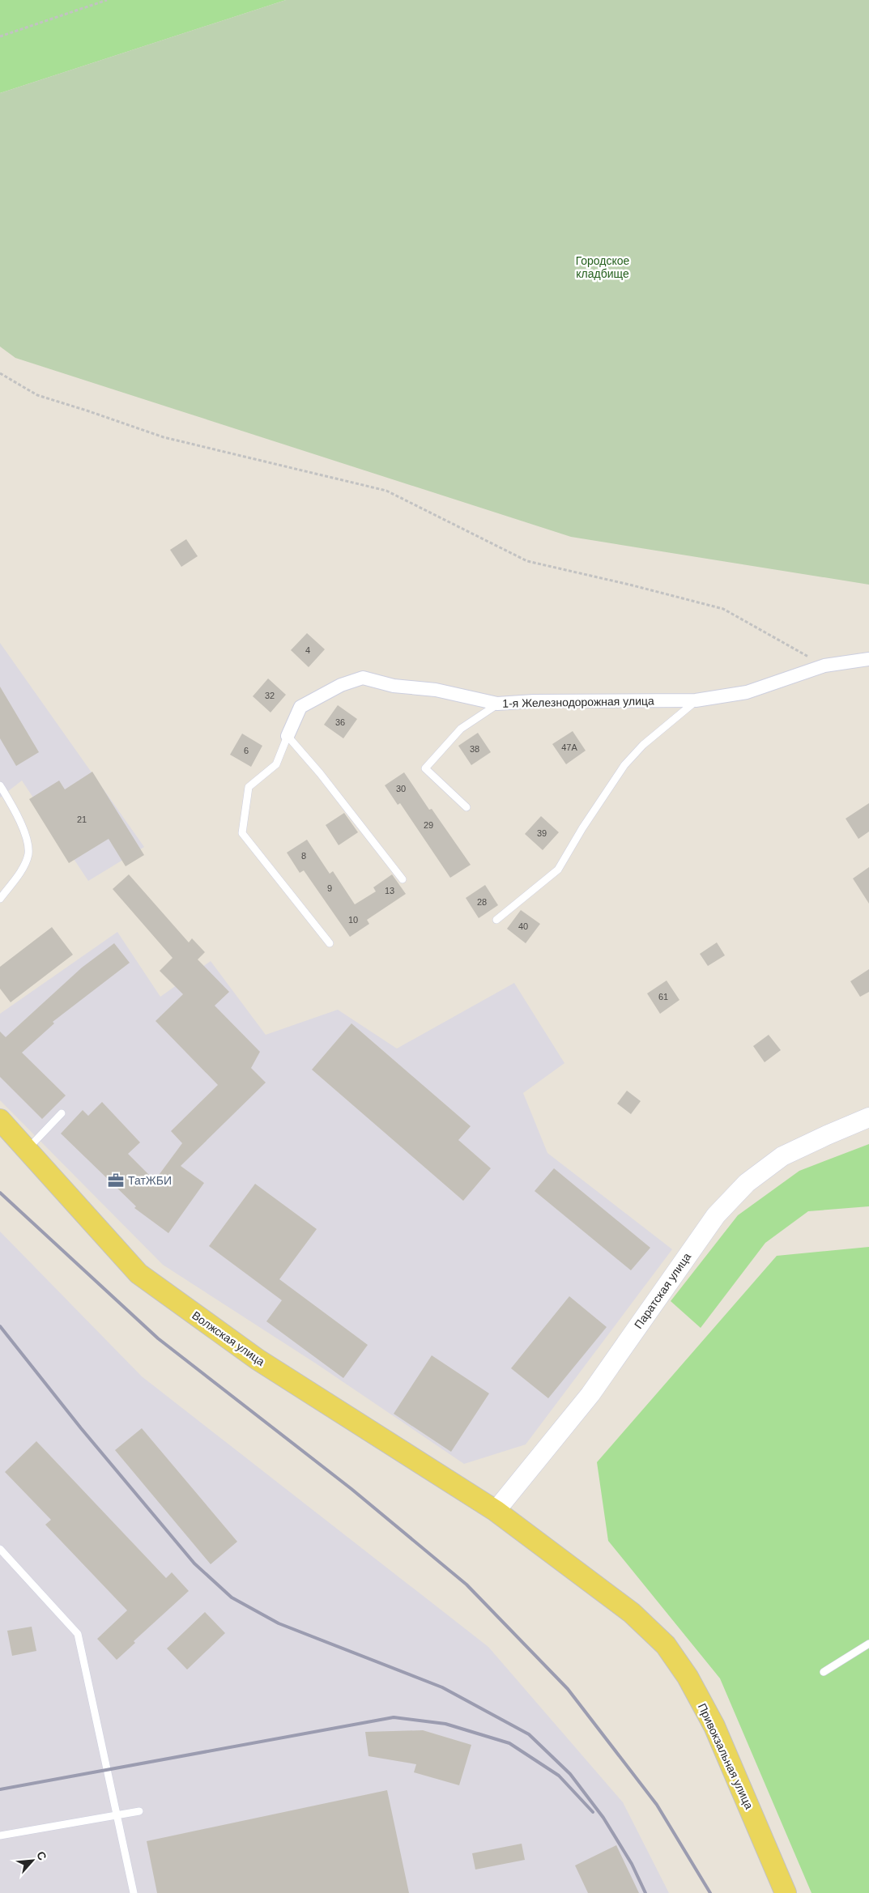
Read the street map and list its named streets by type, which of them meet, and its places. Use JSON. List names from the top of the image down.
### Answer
{
  "streets": {
    "main road": ["Паратская улица", "Волжская улица", "Привокзальная улица"],
    "street": ["1-я Железнодорожная улица"]
  },
  "crossings": [
    ["Паратская улица", "Волжская улица"],
    ["Паратская улица", "Привокзальная улица"],
    ["Волжская улица", "Привокзальная улица"]
  ],
  "parks": ["Городское кладбище"],
  "places": {
    "office": ["ТатЖБИ"]
  },
  "house_numbers": [
    "4",
    "32",
    "36",
    "47А",
    "38",
    "6",
    "30",
    "21",
    "29",
    "39",
    "8",
    "9",
    "13",
    "28",
    "10",
    "40",
    "61"
  ],
  "north": "top right"
}
